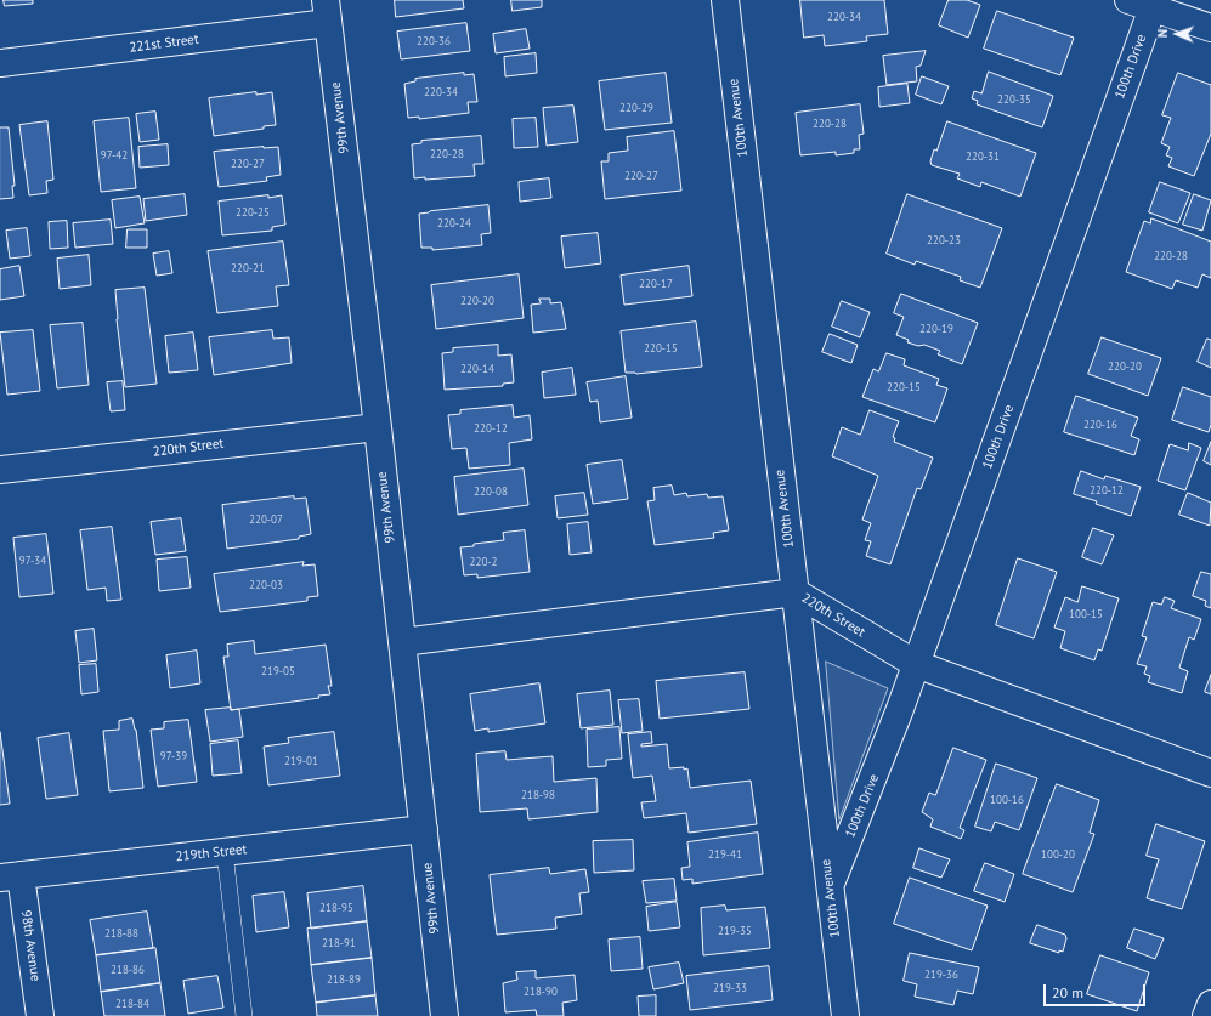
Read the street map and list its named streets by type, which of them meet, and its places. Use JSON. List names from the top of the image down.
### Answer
{
  "streets": {
    "street": [
      "221st Street",
      "100th Drive",
      "99th Avenue",
      "100th Avenue",
      "220th Street",
      "219th Street",
      "98th Avenue"
    ]
  },
  "crossings": [
    ["221st Street", "99th Avenue"],
    ["100th Drive", "100th Avenue"],
    ["100th Drive", "220th Street"],
    ["99th Avenue", "220th Street"],
    ["99th Avenue", "219th Street"],
    ["100th Avenue", "220th Street"],
    ["219th Street", "98th Avenue"]
  ],
  "house_numbers": [
    "220-34",
    "220-36",
    "220-34",
    "220-35",
    "220-29",
    "220-28",
    "220-28",
    "97-42",
    "220-31",
    "220-27",
    "220-27",
    "220-25",
    "220-24",
    "220-23",
    "220-28",
    "220-21",
    "220-17",
    "220-20",
    "220-19",
    "220-15",
    "220-20",
    "220-14",
    "220-15",
    "220-16",
    "220-12",
    "220-12",
    "220-08",
    "220-07",
    "97-34",
    "220-2",
    "220-03",
    "100-15",
    "219-05",
    "97-39",
    "219-01",
    "218-98",
    "100-16",
    "219-41",
    "100-20",
    "218-95",
    "219-35",
    "218-88",
    "218-91",
    "218-86",
    "219-36",
    "218-89",
    "219-33",
    "218-90",
    "218-84"
  ],
  "scale_bar": "20 m",
  "north": "left"
}
